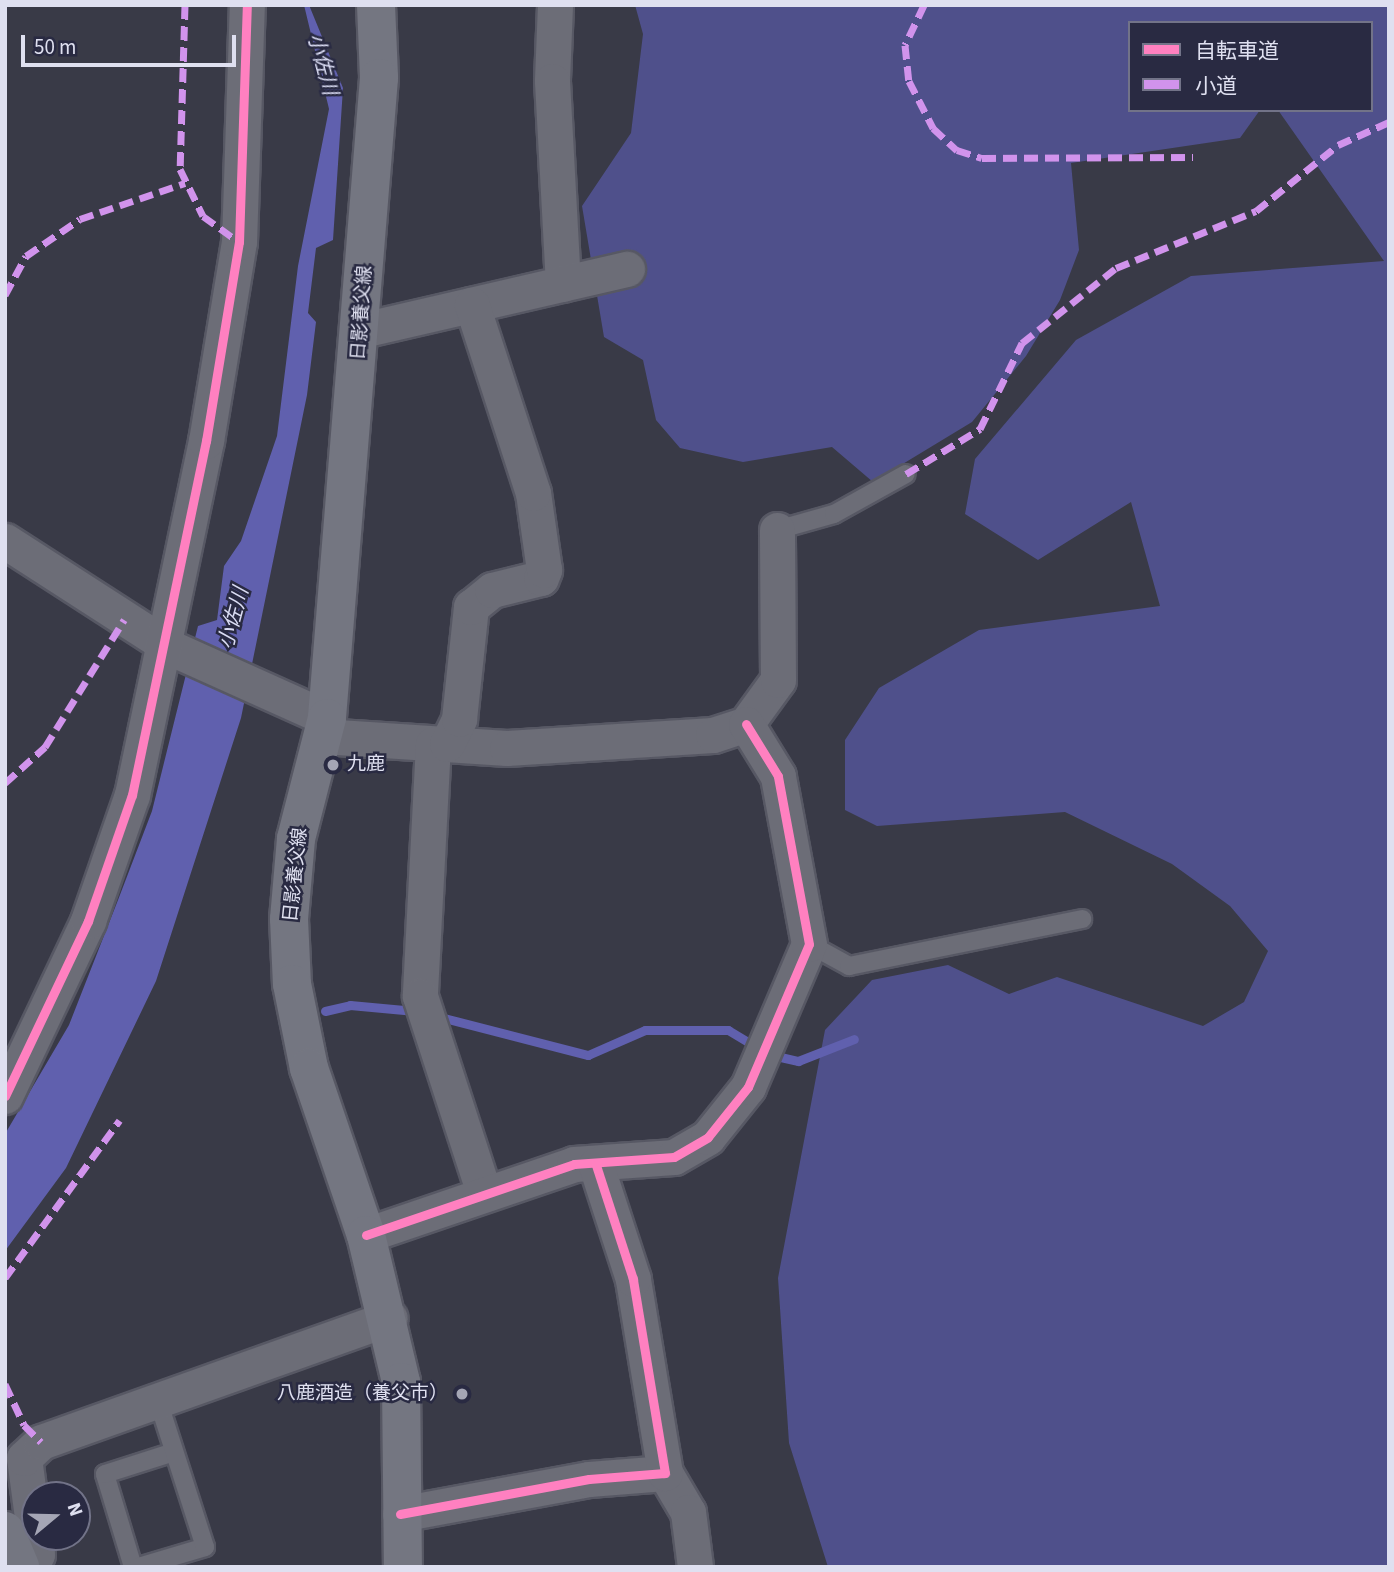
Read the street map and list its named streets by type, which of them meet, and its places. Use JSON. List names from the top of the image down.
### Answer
{
  "streets": {
    "main road": ["日影養父線"]
  },
  "water": ["小佐川"],
  "places": ["九鹿", "八鹿酒造（養父市）"],
  "legend": ["自転車道", "小道"],
  "scale_bar": "50 m",
  "north": "right"
}
